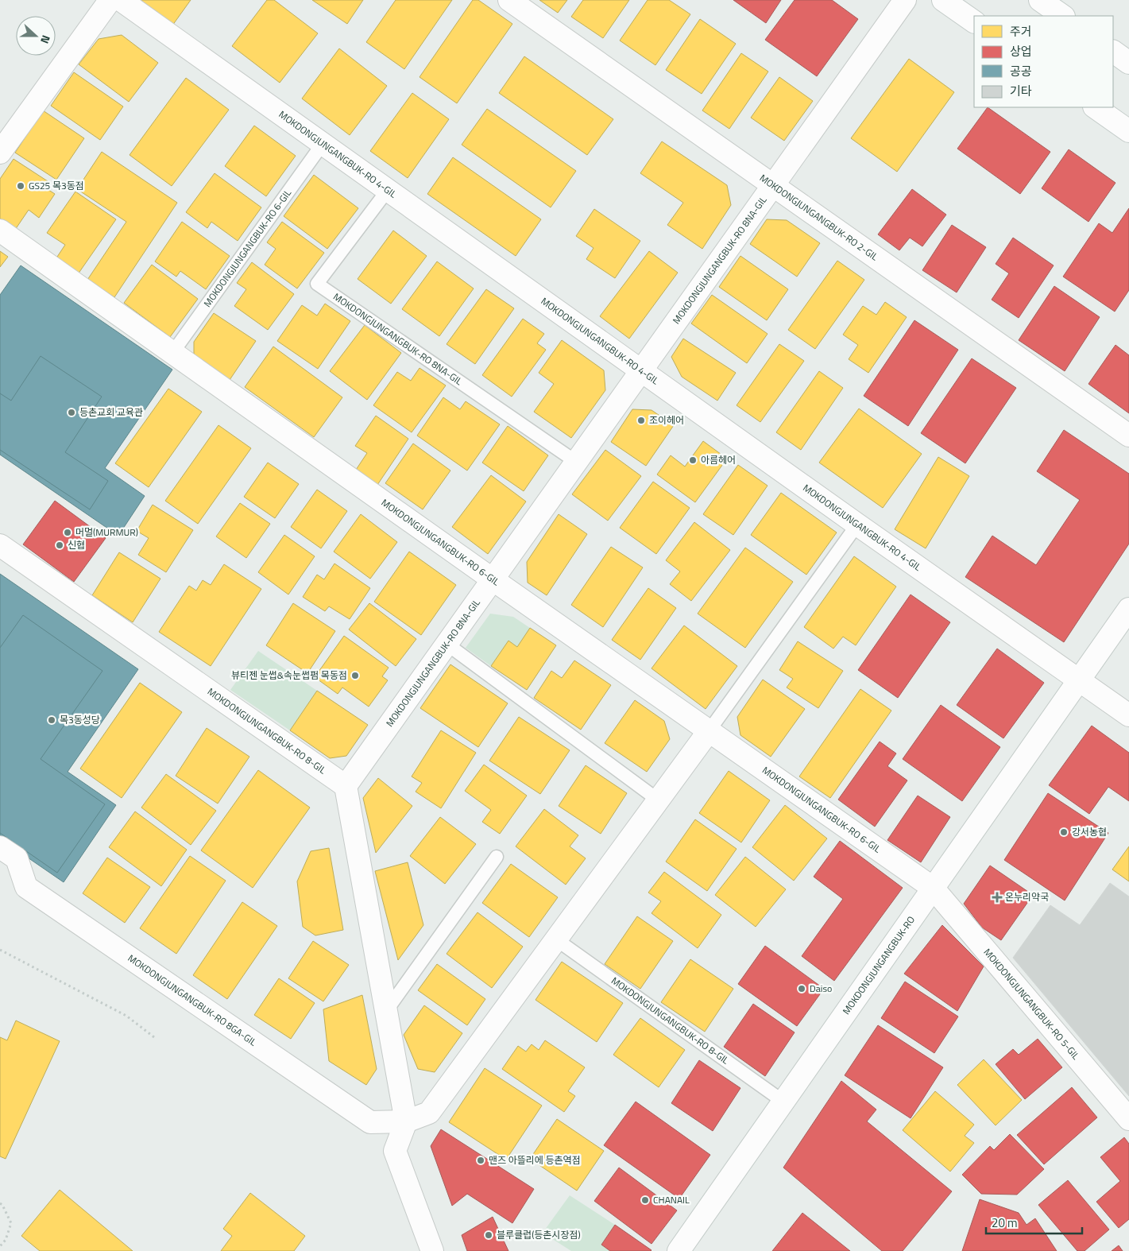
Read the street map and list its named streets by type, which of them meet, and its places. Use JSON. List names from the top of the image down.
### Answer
{
  "streets": {
    "street": [
      "MOKDONGJUNGANGBUK-RO 4-GIL",
      "MOKDONGJUNGANGBUK-RO 2-GIL",
      "MOKDONGJUNGANGBUK-RO 6-GIL",
      "MOKDONGJUNGANGBUK-RO 8NA-GIL",
      "MOKDONGJUNGANGBUK-RO 8-GIL",
      "MOKDONGJUNGANGBUK-RO",
      "MOKDONGJUNGANGBUK-RO 8GA-GIL",
      "MOKDONGJUNGANGBUK-RO 5-GIL"
    ]
  },
  "crossings": [
    ["MOKDONGJUNGANGBUK-RO 4-GIL", "MOKDONGJUNGANGBUK-RO 6-GIL"],
    ["MOKDONGJUNGANGBUK-RO 4-GIL", "MOKDONGJUNGANGBUK-RO 8NA-GIL"],
    ["MOKDONGJUNGANGBUK-RO 4-GIL", "MOKDONGJUNGANGBUK-RO"],
    ["MOKDONGJUNGANGBUK-RO 2-GIL", "MOKDONGJUNGANGBUK-RO 8NA-GIL"],
    ["MOKDONGJUNGANGBUK-RO 6-GIL", "MOKDONGJUNGANGBUK-RO 8NA-GIL"],
    ["MOKDONGJUNGANGBUK-RO 6-GIL", "MOKDONGJUNGANGBUK-RO"],
    ["MOKDONGJUNGANGBUK-RO 6-GIL", "MOKDONGJUNGANGBUK-RO 5-GIL"],
    ["MOKDONGJUNGANGBUK-RO 8NA-GIL", "MOKDONGJUNGANGBUK-RO 8-GIL"],
    ["MOKDONGJUNGANGBUK-RO 8-GIL", "MOKDONGJUNGANGBUK-RO"],
    ["MOKDONGJUNGANGBUK-RO", "MOKDONGJUNGANGBUK-RO 5-GIL"]
  ],
  "places": {
    "other": [
      "GS25 목3동점",
      "등촌교회 교육관",
      "조이헤어",
      "아름헤어",
      "머멀(MURMUR)",
      "신협",
      "뷰티젠 눈썹&속눈썹펌 목동점",
      "목3동성당",
      "강서농협",
      "Daiso",
      "맨즈 아뜰리에 등촌역점",
      "CHANAIL",
      "블루클럽(등촌시장점)"
    ],
    "health": ["온누리약국"]
  },
  "legend": [
    "주거",
    "상업",
    "공공",
    "기타"
  ],
  "scale_bar": "20 m",
  "north": "right"
}
